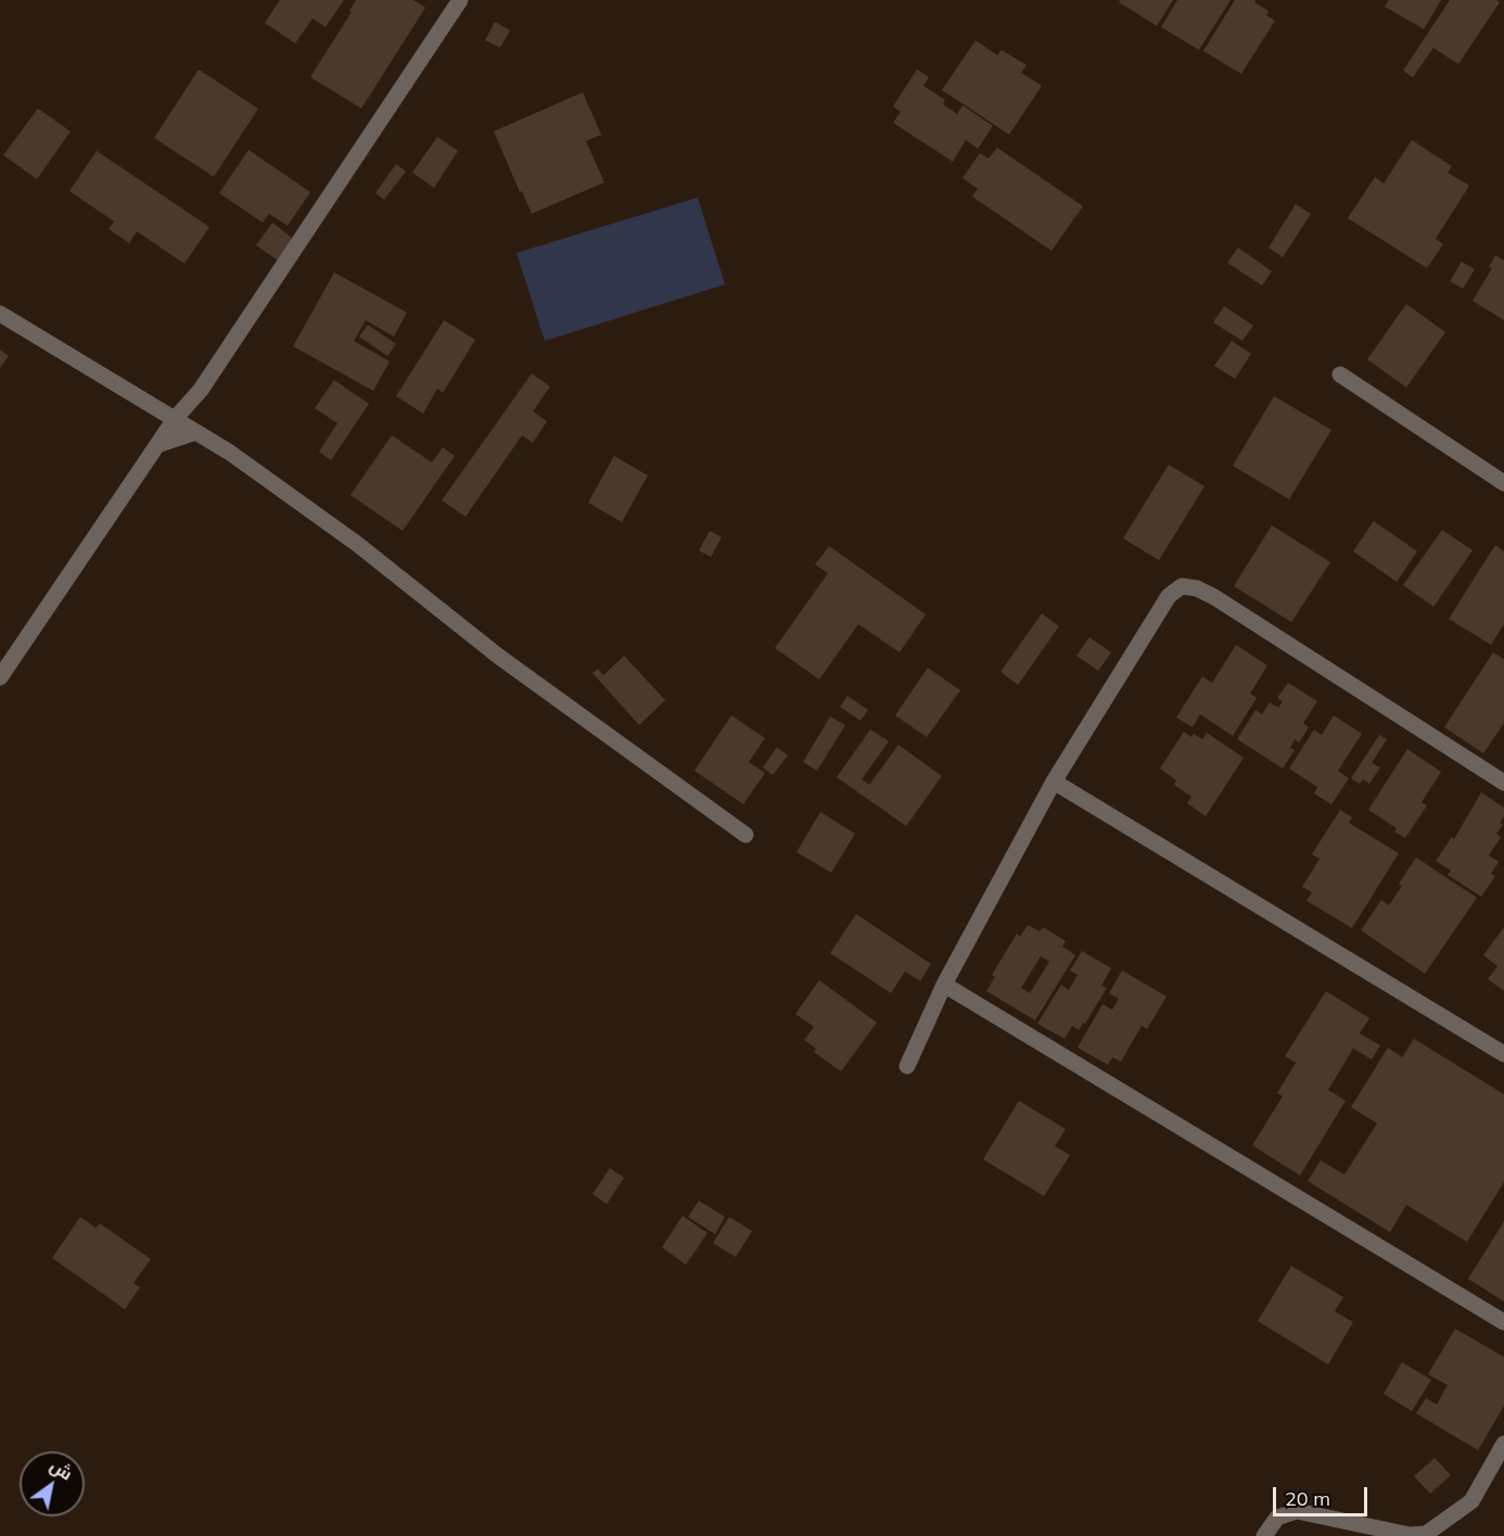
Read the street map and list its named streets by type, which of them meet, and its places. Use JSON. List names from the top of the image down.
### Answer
{
  "scale_bar": "20 m",
  "north": "top right"
}
